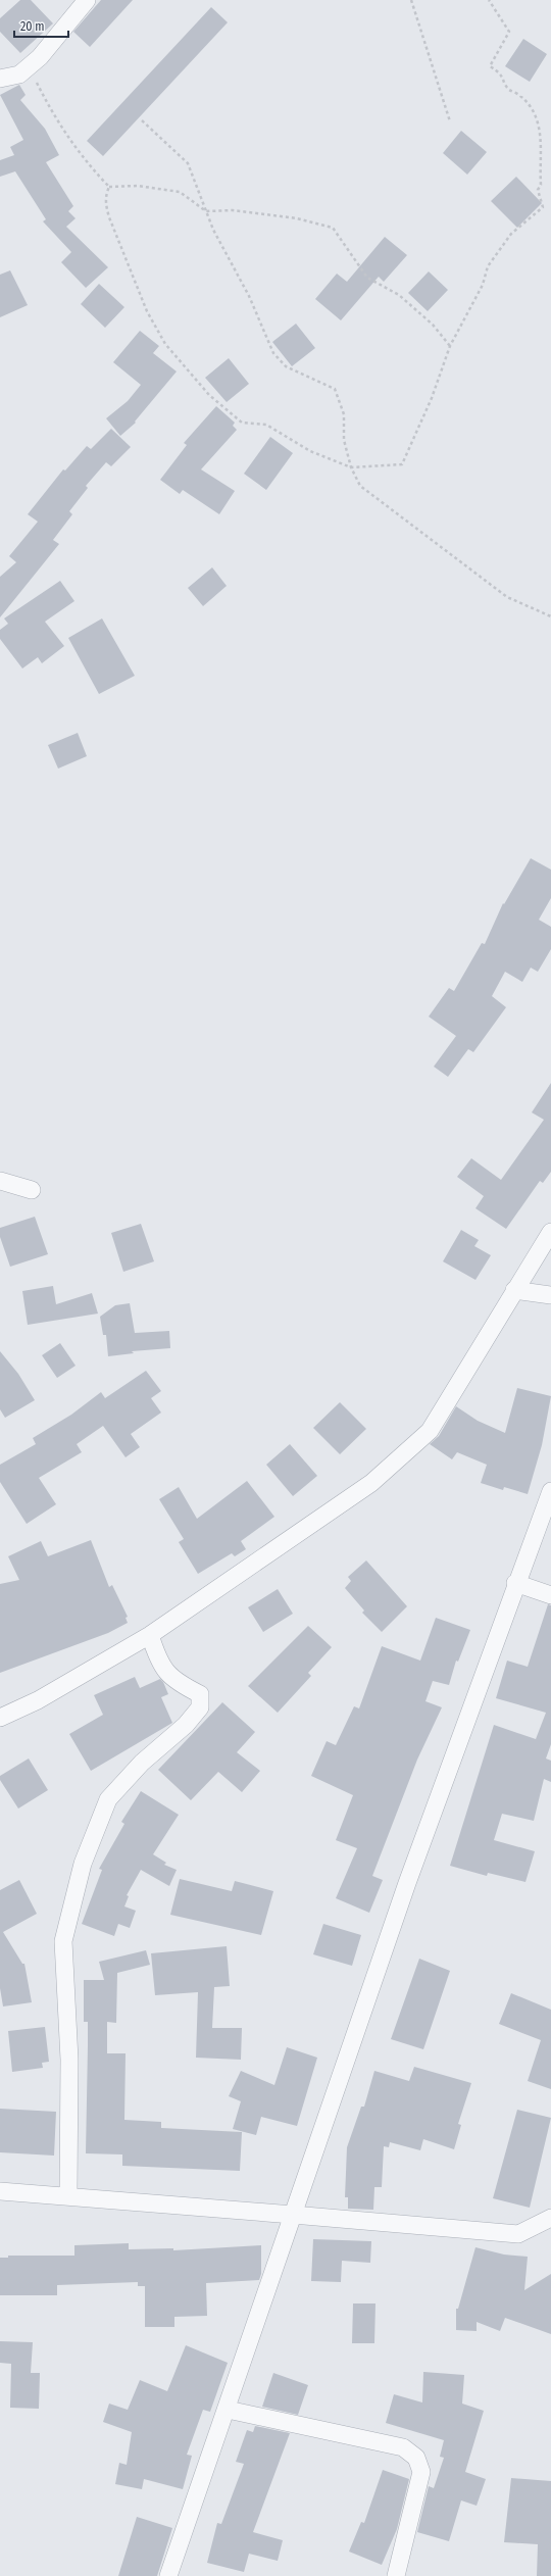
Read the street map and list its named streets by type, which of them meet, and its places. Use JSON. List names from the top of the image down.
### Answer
{
  "scale_bar": "20 m"
}
